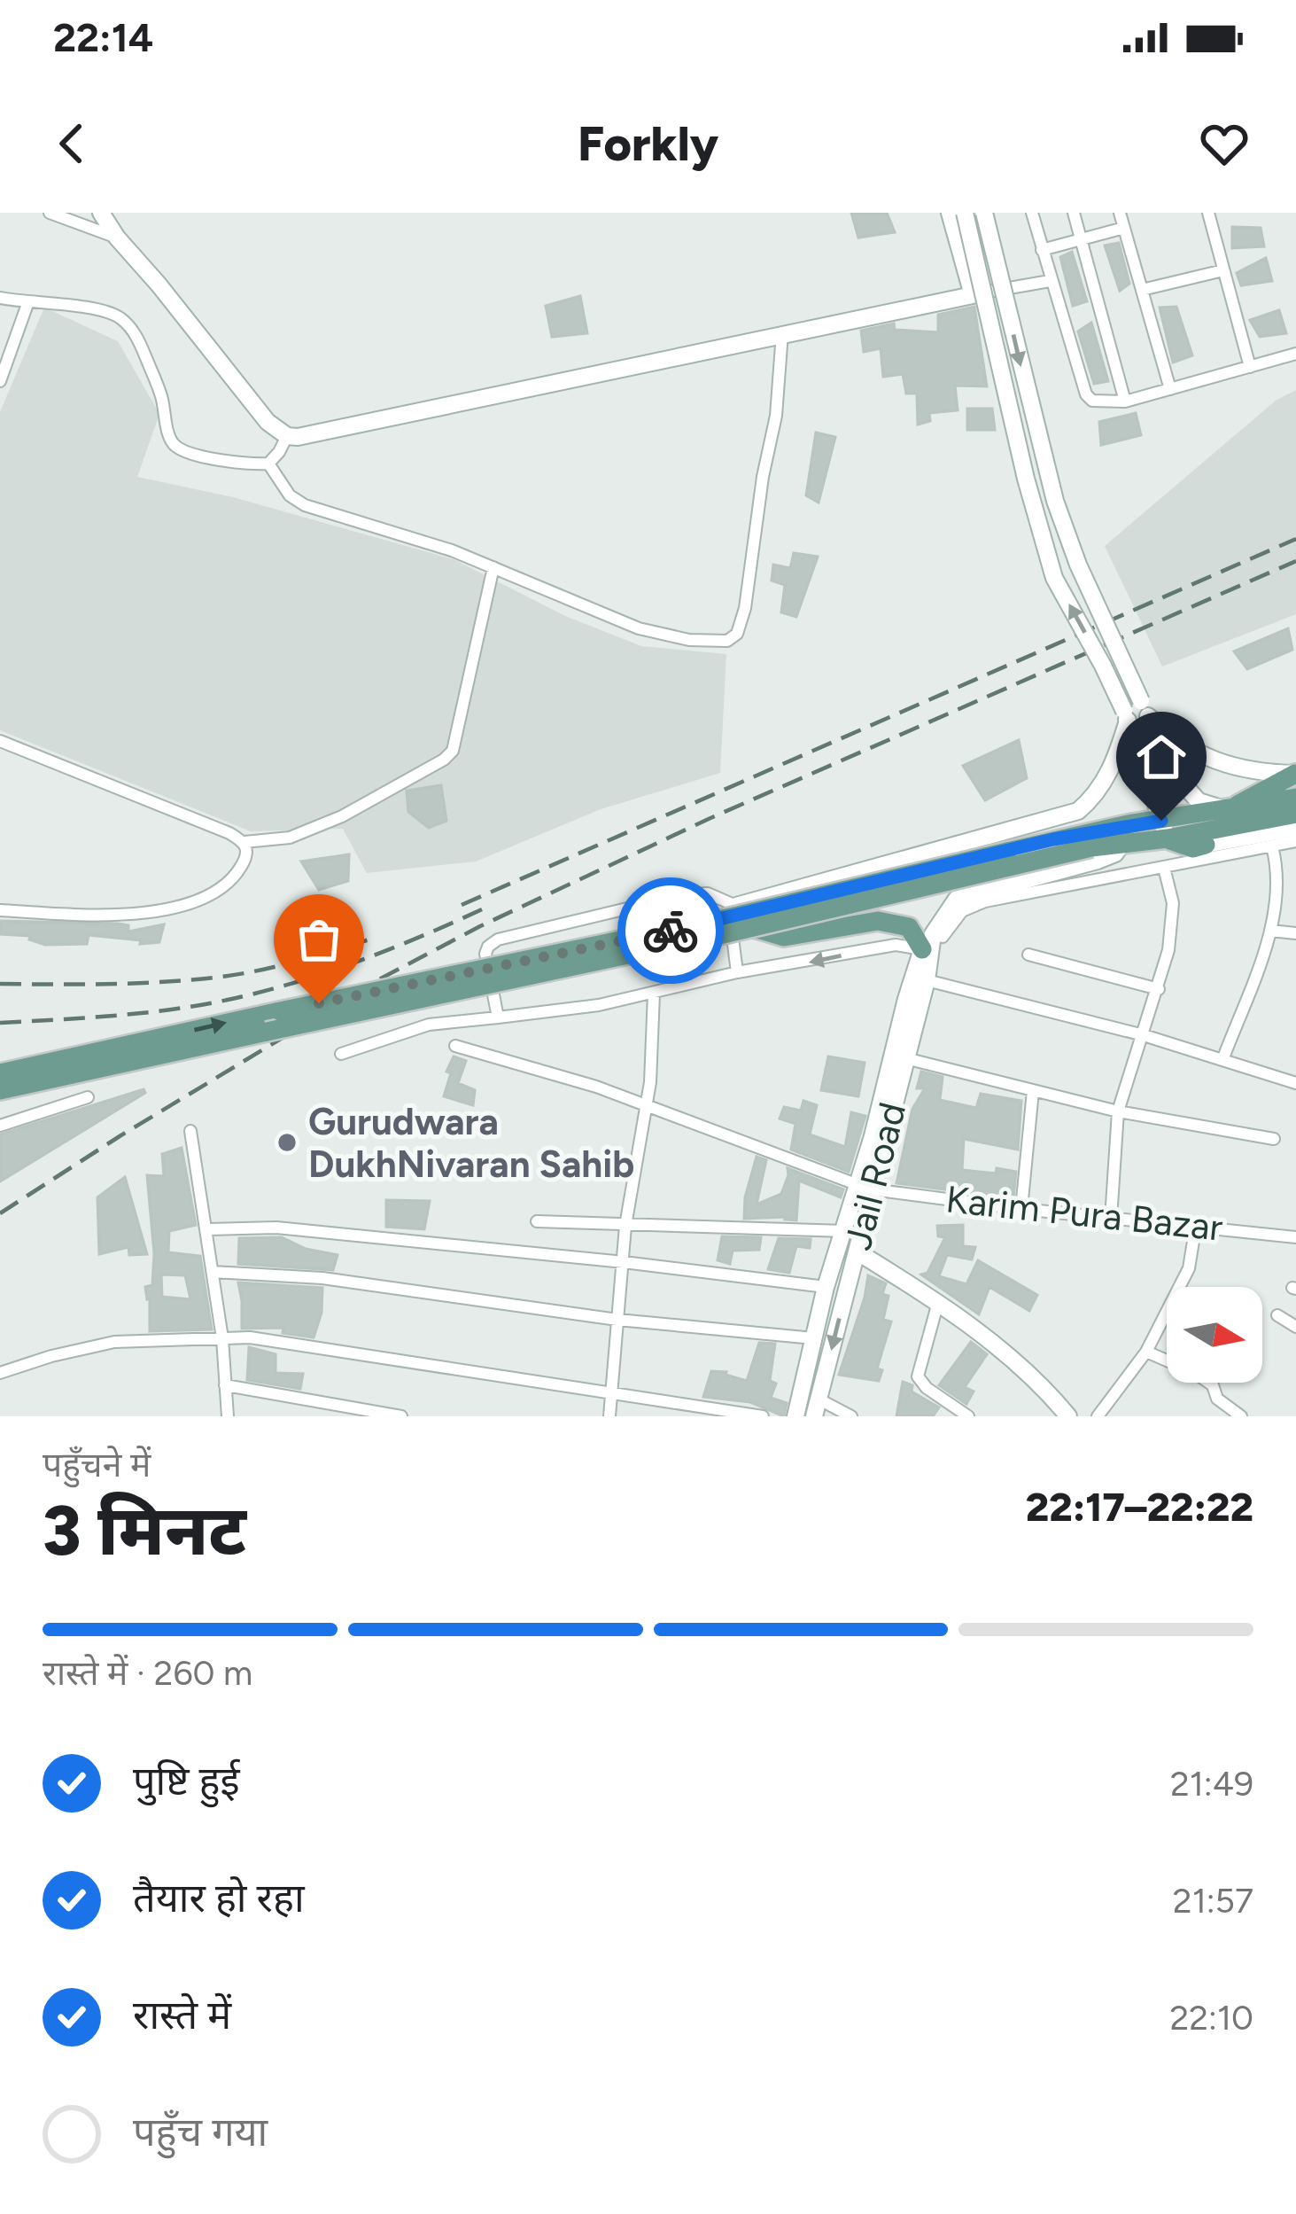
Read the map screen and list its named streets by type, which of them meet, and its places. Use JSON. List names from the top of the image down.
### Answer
{
  "streets": {
    "street": ["Jail Road", "Karim Pura Bazar"]
  },
  "crossings": [
    ["Jail Road", "Karim Pura Bazar"]
  ],
  "places": ["Gurudwara DukhNivaran Sahib"],
  "north": "right",
  "page": {
    "status": "22:14",
    "header": "Forkly",
    "heading": ["3 मिनट", "पहुँचने में", "22:17–22:22"],
    "bar": "रास्ते में · 260 m",
    "list": [
      ["पुष्टि हुई", "21:49"],
      ["तैयार हो रहा", "21:57"],
      ["रास्ते में", "22:10"],
      "पहुँच गया"
    ]
  }
}
